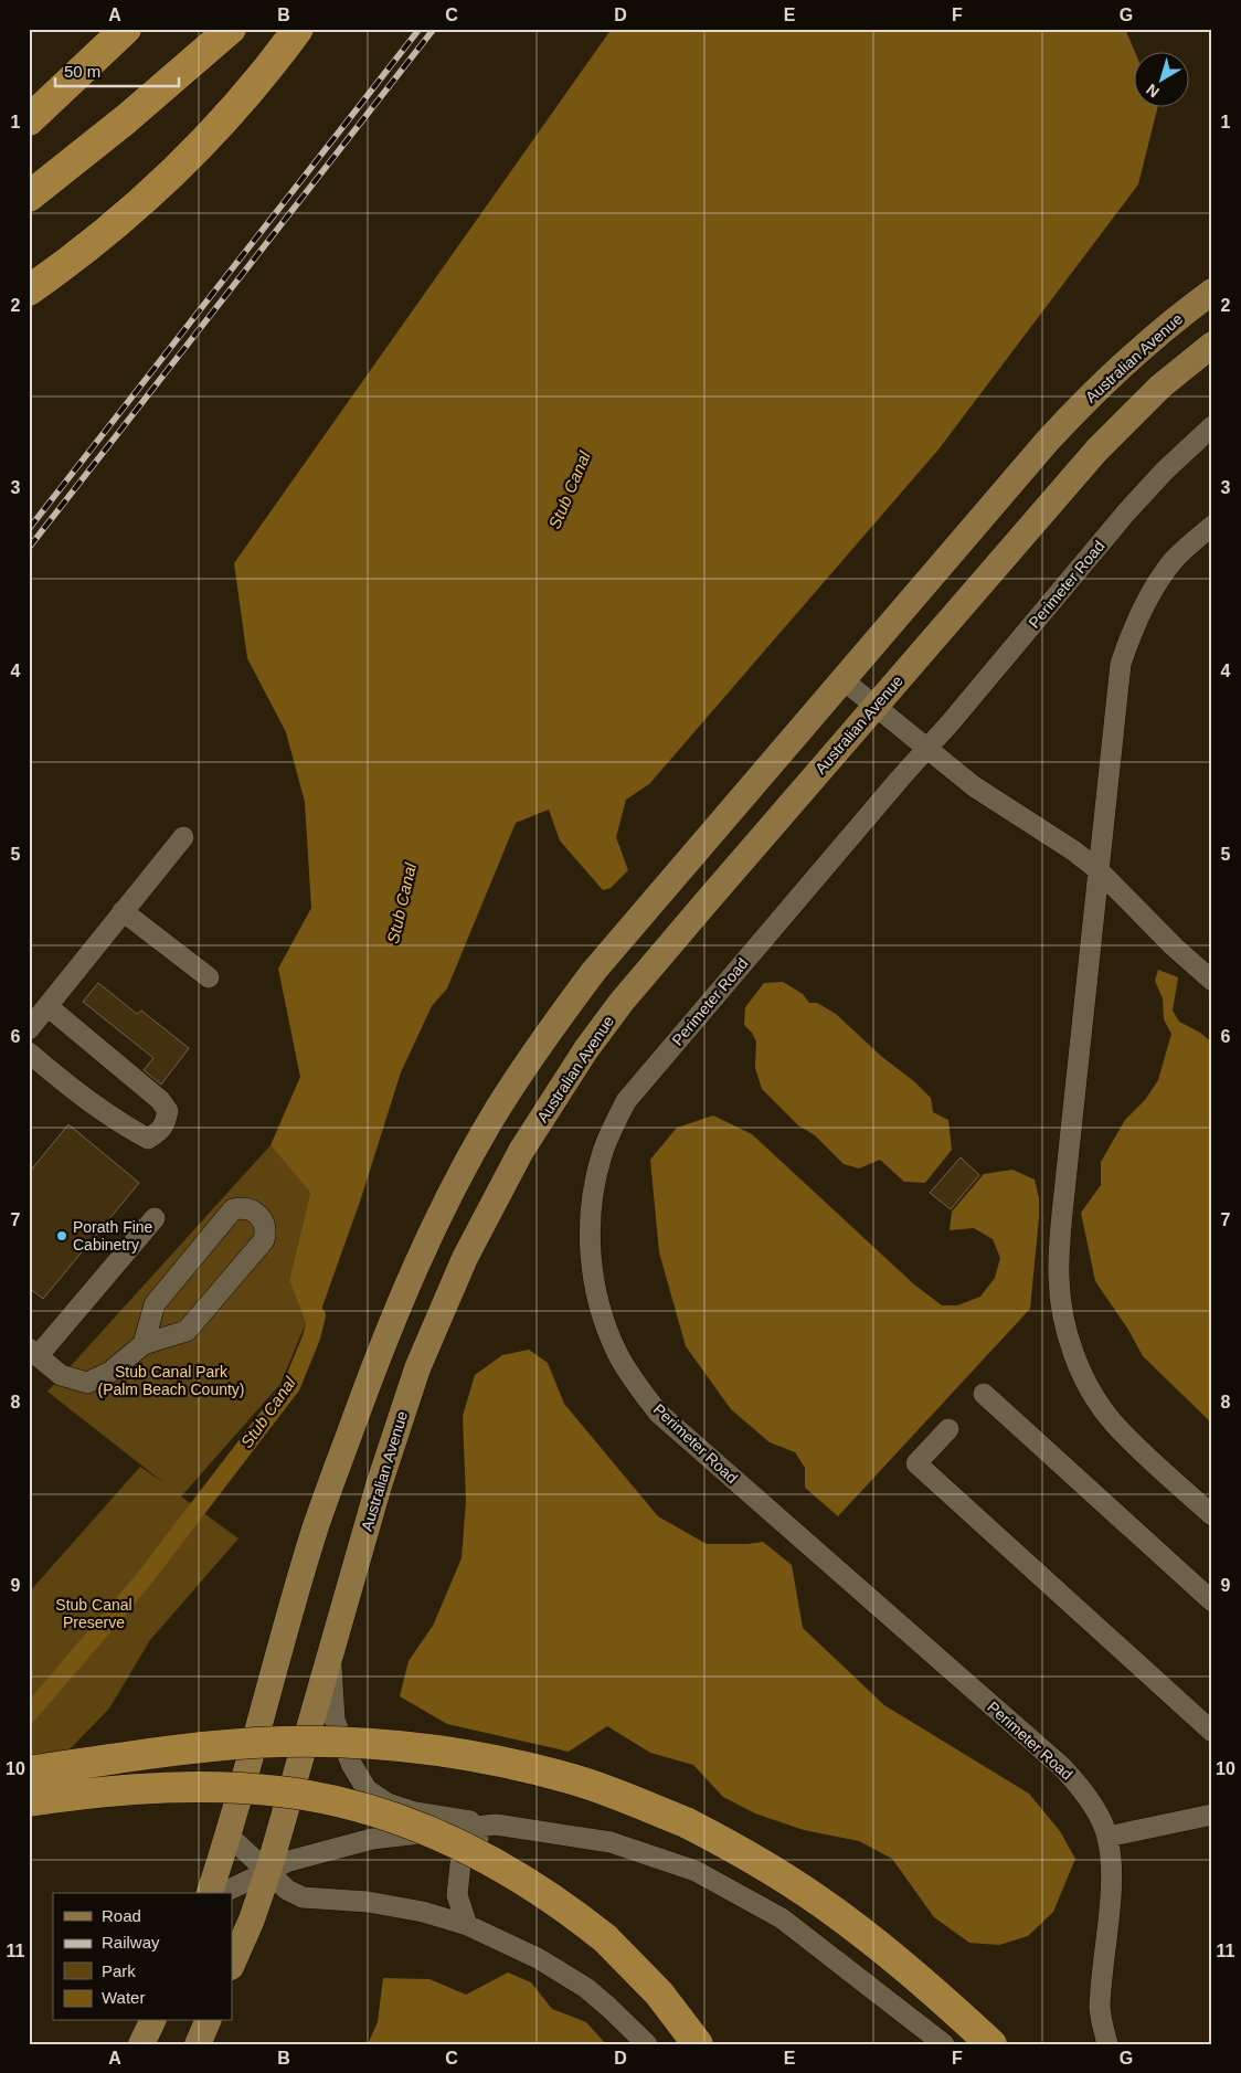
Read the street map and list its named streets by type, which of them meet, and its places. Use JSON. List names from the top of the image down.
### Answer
{
  "streets": {
    "main road": ["Australian Avenue"],
    "street": ["Perimeter Road"]
  },
  "water": ["Stub Canal"],
  "parks": ["Stub Canal Park (Palm Beach County)", "Stub Canal Preserve"],
  "places": ["Porath Fine Cabinetry"],
  "legend": [
    "Road",
    "Railway",
    "Park",
    "Water"
  ],
  "scale_bar": "50 m",
  "north": "bottom left",
  "grid": {
    "columns": [
      "A",
      "B",
      "C",
      "D",
      "E",
      "F",
      "G"
    ],
    "rows": [
      "1",
      "2",
      "3",
      "4",
      "5",
      "6",
      "7",
      "8",
      "9",
      "10",
      "11"
    ]
  }
}
